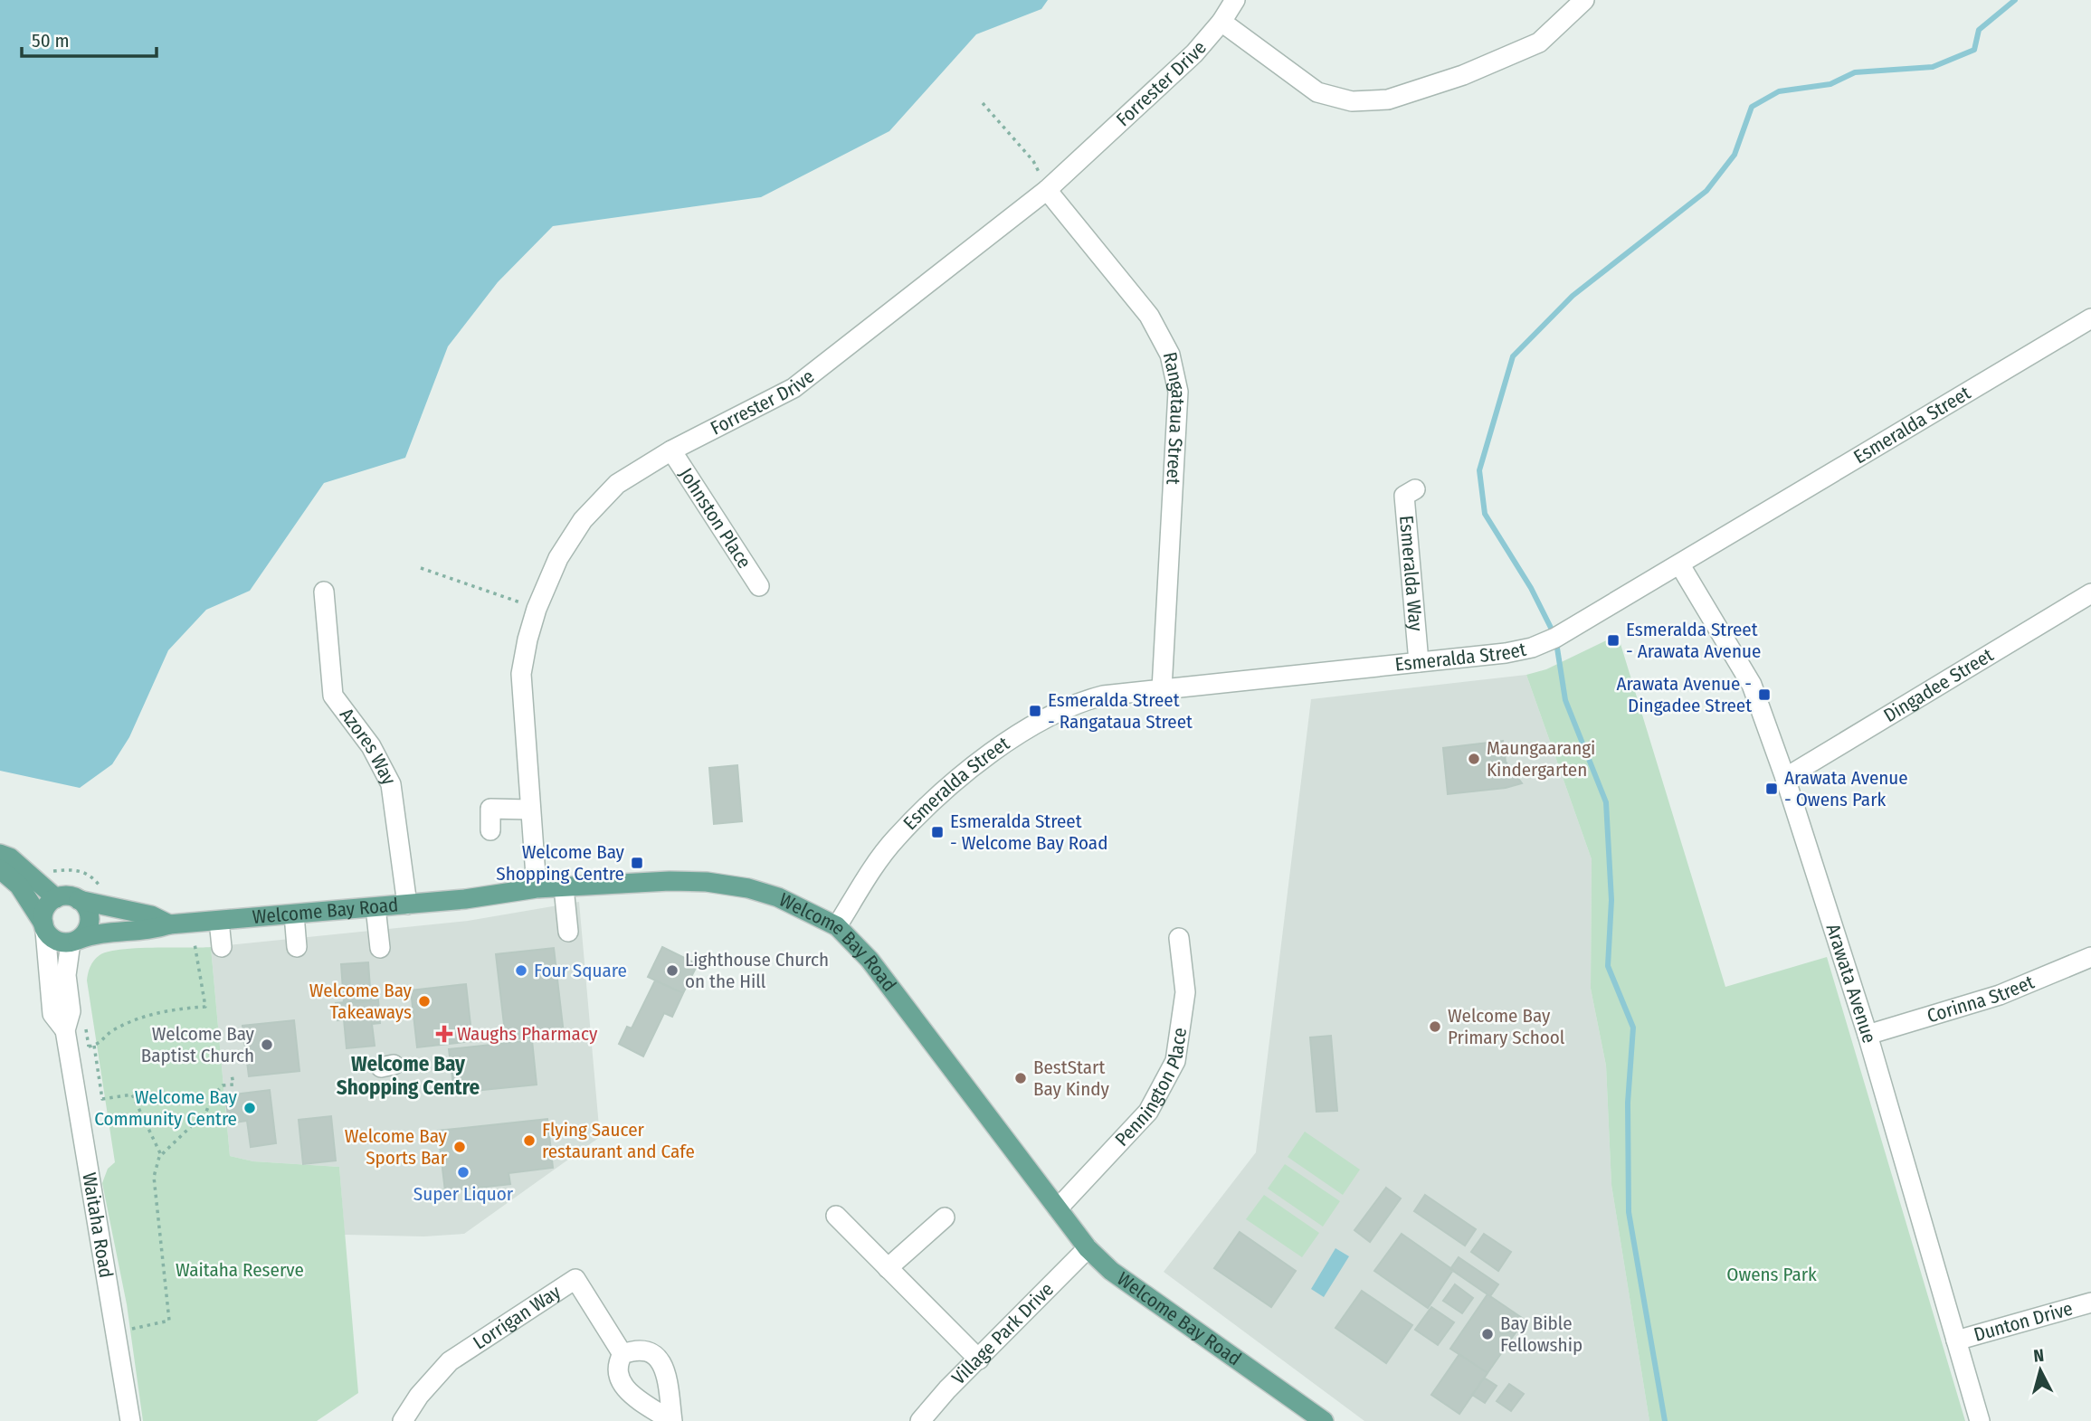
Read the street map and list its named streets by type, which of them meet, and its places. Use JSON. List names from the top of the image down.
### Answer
{
  "streets": {
    "main road": ["Welcome Bay Road"],
    "street": [
      "Forrester Drive",
      "Rangataua Street",
      "Esmeralda Street",
      "Johnston Place",
      "Esmeralda Way",
      "Dingadee Street",
      "Azores Way",
      "Arawata Avenue",
      "Corinna Street",
      "Pennington Place",
      "Waitaha Road",
      "Lorrigan Way",
      "Dunton Drive",
      "Village Park Drive"
    ]
  },
  "crossings": [
    ["Forrester Drive", "Rangataua Street"],
    ["Forrester Drive", "Johnston Place"],
    ["Forrester Drive", "Welcome Bay Road"],
    ["Rangataua Street", "Esmeralda Street"],
    ["Esmeralda Street", "Esmeralda Way"],
    ["Esmeralda Street", "Welcome Bay Road"],
    ["Esmeralda Street", "Arawata Avenue"],
    ["Dingadee Street", "Arawata Avenue"],
    ["Azores Way", "Welcome Bay Road"],
    ["Welcome Bay Road", "Pennington Place"],
    ["Welcome Bay Road", "Waitaha Road"],
    ["Welcome Bay Road", "Village Park Drive"],
    ["Arawata Avenue", "Corinna Street"],
    ["Arawata Avenue", "Dunton Drive"]
  ],
  "districts": ["Welcome Bay Shopping Centre"],
  "parks": ["Waitaha Reserve", "Owens Park"],
  "places": {
    "transit": [
      "Esmeralda Street - Arawata Avenue",
      "Arawata Avenue - Dingadee Street",
      "Esmeralda Street - Rangataua Street",
      "Arawata Avenue - Owens Park",
      "Esmeralda Street - Welcome Bay Road",
      "Welcome Bay Shopping Centre"
    ],
    "other": [
      "Maungaarangi Kindergarten",
      "Four Square",
      "Lighthouse Church on the Hill",
      "Welcome Bay Takeaways",
      "Welcome Bay Primary School",
      "Welcome Bay Baptist Church",
      "BestStart Bay Kindy",
      "Welcome Bay Community Centre",
      "Flying Saucer restaurant and Cafe",
      "Welcome Bay Sports Bar",
      "Super Liquor",
      "Bay Bible Fellowship"
    ],
    "health": ["Waughs Pharmacy"]
  },
  "scale_bar": "50 m",
  "north": "top"
}
